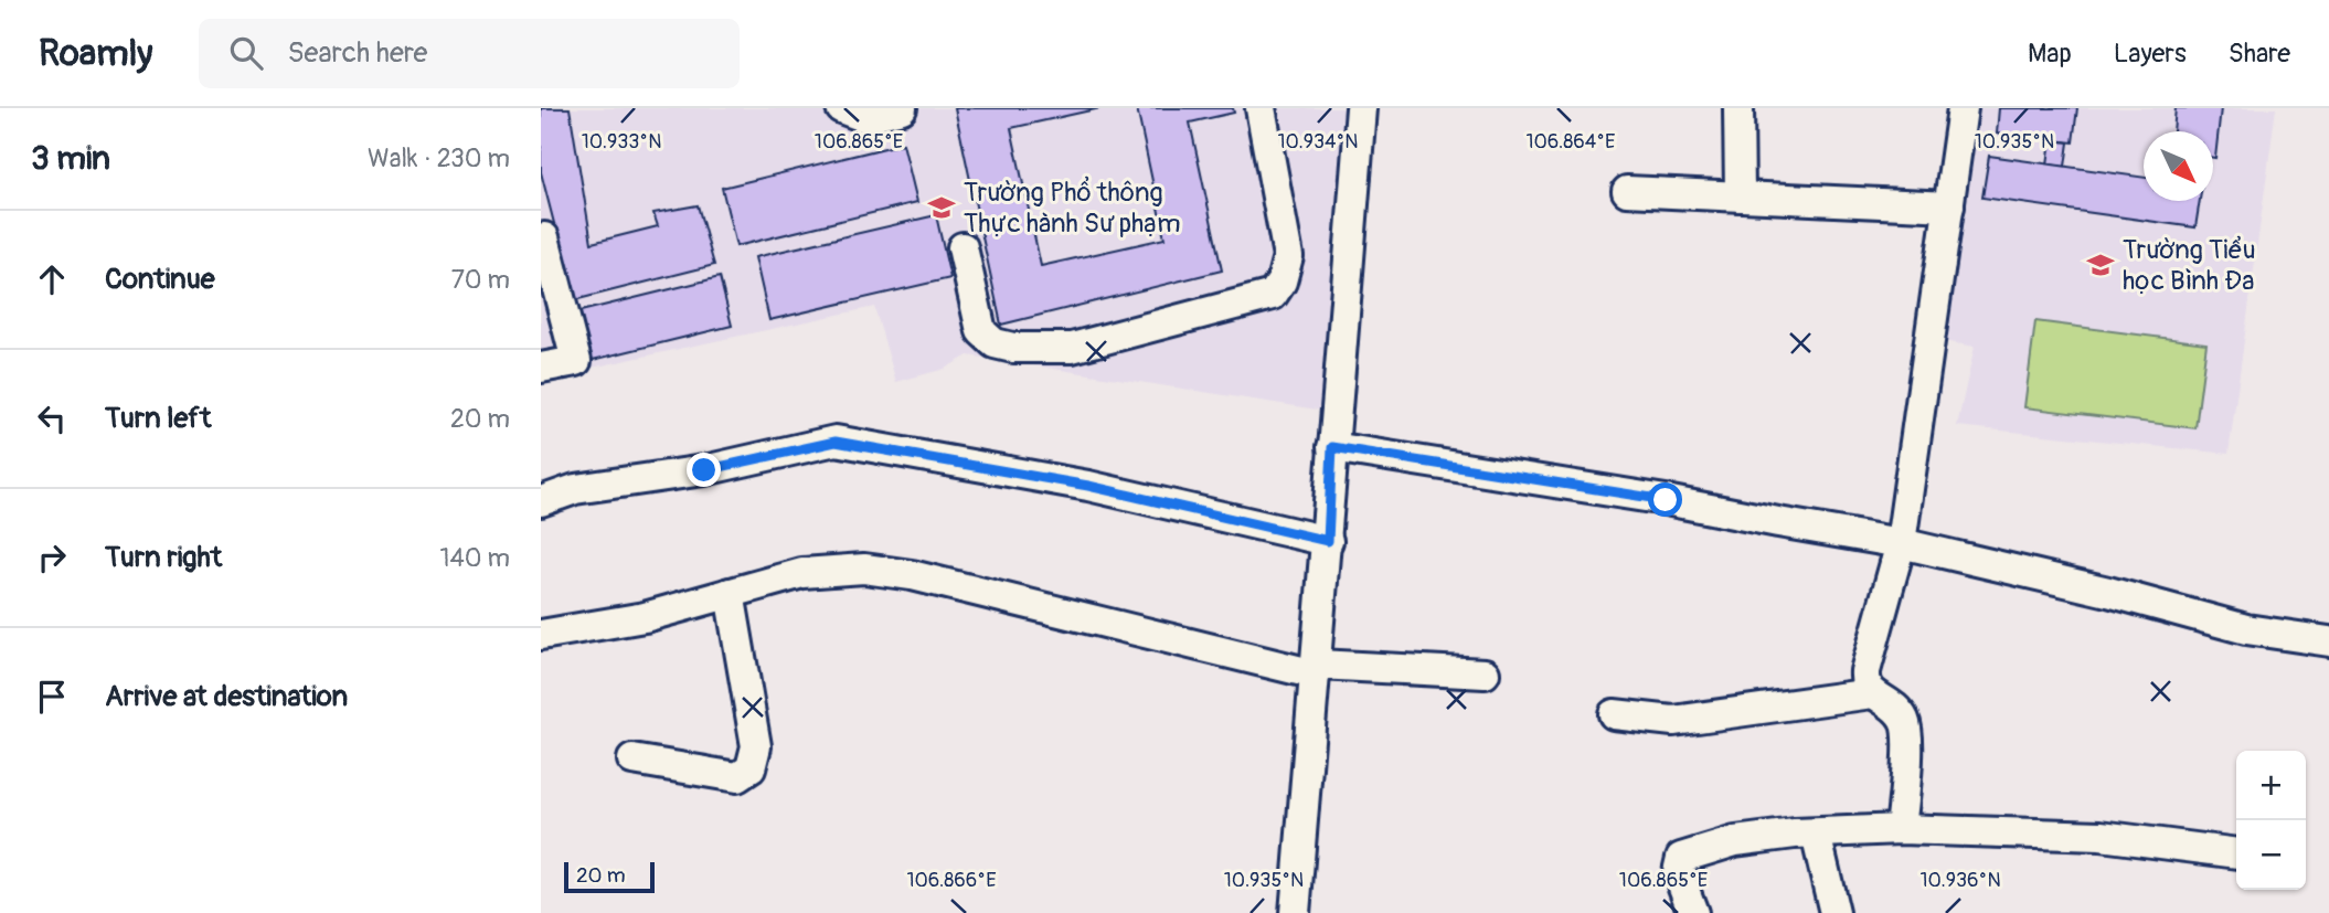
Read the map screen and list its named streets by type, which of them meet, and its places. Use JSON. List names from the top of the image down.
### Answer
{
  "places": {
    "school or university": ["Trường Phổ thông Thực hành Sư phạm", "Trường Tiểu học Bình Đa"]
  },
  "scale_bar": "20 m",
  "north": "bottom right",
  "page": {
    "header": "Roamly",
    "search": "Search here",
    "nav": ["Map", "Layers", "Share"],
    "heading": ["3 min", "Walk · 230 m"],
    "list": [
      ["Continue", "70 m"],
      ["Turn left", "20 m"],
      ["Turn right", "140 m"],
      "Arrive at destination"
    ],
    "map_buttons": ["+", "−"],
    "scale": "20 m"
  },
  "coordinates": [
    "106.865°E",
    "106.864°E",
    "10.933°N",
    "10.934°N",
    "10.935°N",
    "10.936°N",
    "106.866°E"
  ]
}
